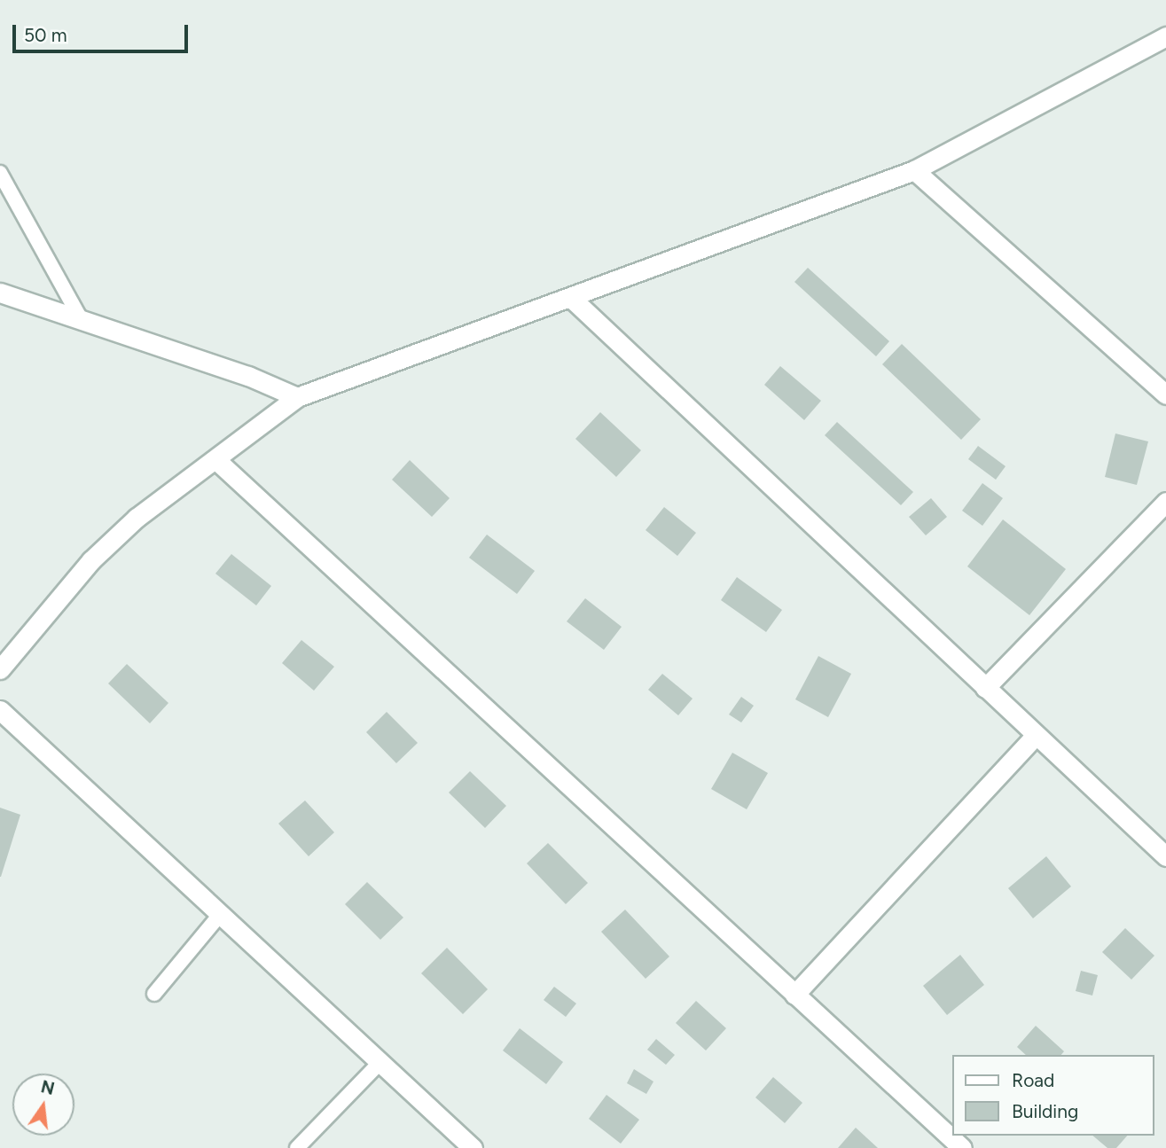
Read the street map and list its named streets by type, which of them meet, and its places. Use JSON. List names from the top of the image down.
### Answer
{
  "legend": ["Road", "Building"],
  "scale_bar": "50 m",
  "north": "top"
}
